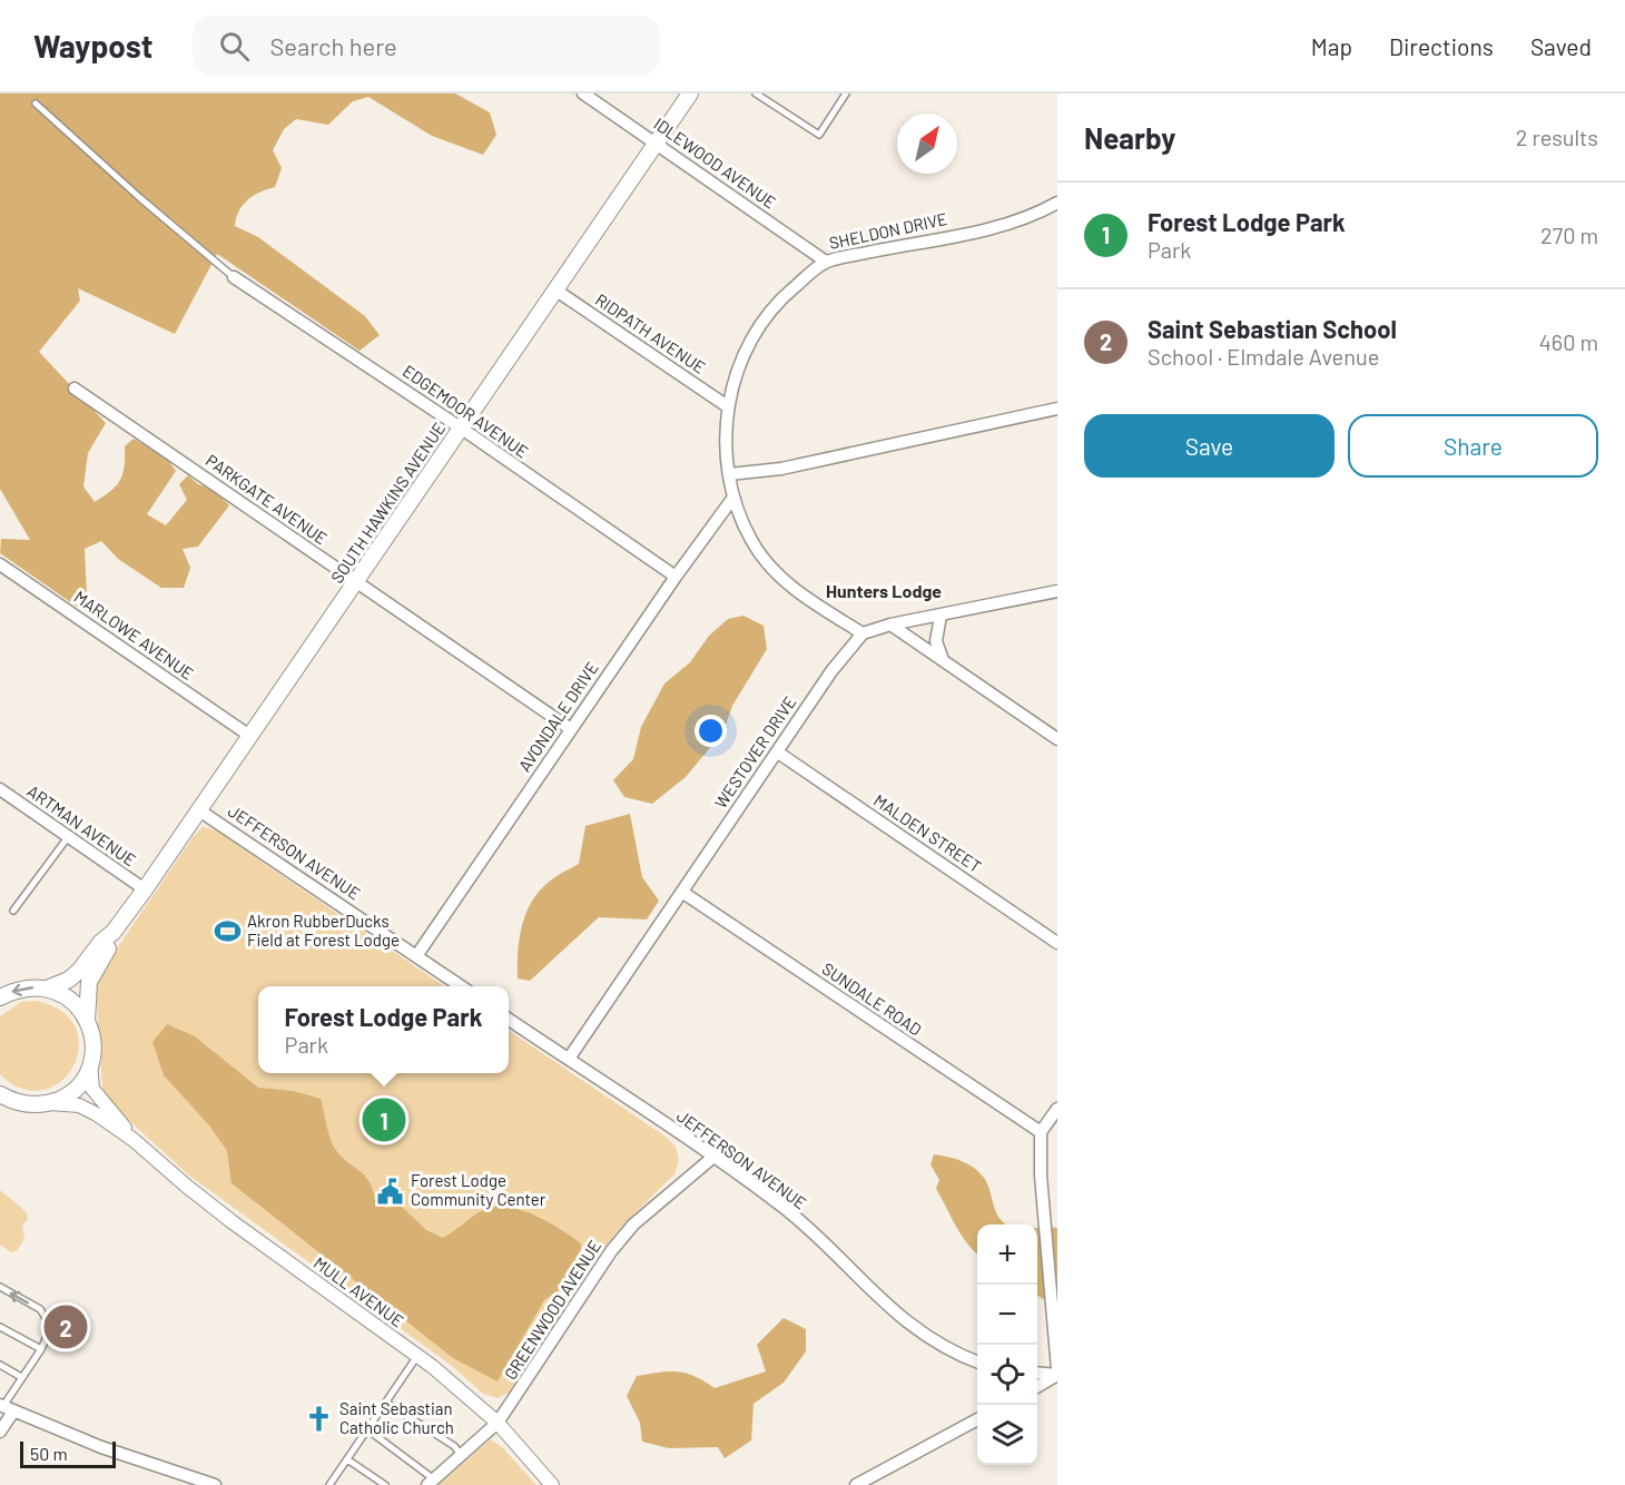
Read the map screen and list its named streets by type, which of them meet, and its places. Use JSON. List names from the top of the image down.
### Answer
{
  "streets": {
    "main road": ["SOUTH HAWKINS AVENUE"],
    "street": [
      "IDLEWOOD AVENUE",
      "SHELDON DRIVE",
      "RIDPATH AVENUE",
      "EDGEMOOR AVENUE",
      "PARKGATE AVENUE",
      "MARLOWE AVENUE",
      "AVONDALE DRIVE",
      "WESTOVER DRIVE",
      "ARTMAN AVENUE",
      "MALDEN STREET",
      "JEFFERSON AVENUE",
      "SUNDALE ROAD",
      "MULL AVENUE",
      "GREENWOOD AVENUE"
    ]
  },
  "crossings": [
    ["IDLEWOOD AVENUE", "SHELDON DRIVE"],
    ["IDLEWOOD AVENUE", "SOUTH HAWKINS AVENUE"],
    ["SHELDON DRIVE", "RIDPATH AVENUE"],
    ["SHELDON DRIVE", "AVONDALE DRIVE"],
    ["SHELDON DRIVE", "WESTOVER DRIVE"],
    ["RIDPATH AVENUE", "SOUTH HAWKINS AVENUE"],
    ["EDGEMOOR AVENUE", "SOUTH HAWKINS AVENUE"],
    ["EDGEMOOR AVENUE", "AVONDALE DRIVE"],
    ["PARKGATE AVENUE", "SOUTH HAWKINS AVENUE"],
    ["PARKGATE AVENUE", "AVONDALE DRIVE"],
    ["SOUTH HAWKINS AVENUE", "MARLOWE AVENUE"],
    ["SOUTH HAWKINS AVENUE", "ARTMAN AVENUE"],
    ["SOUTH HAWKINS AVENUE", "JEFFERSON AVENUE"],
    ["SOUTH HAWKINS AVENUE", "MULL AVENUE"],
    ["AVONDALE DRIVE", "JEFFERSON AVENUE"],
    ["WESTOVER DRIVE", "MALDEN STREET"],
    ["WESTOVER DRIVE", "JEFFERSON AVENUE"],
    ["WESTOVER DRIVE", "SUNDALE ROAD"],
    ["JEFFERSON AVENUE", "GREENWOOD AVENUE"],
    ["MULL AVENUE", "GREENWOOD AVENUE"]
  ],
  "districts": ["Hunters Lodge"],
  "places": {
    "sports": ["Akron RubberDucks Field at Forest Lodge"],
    "public building": ["Forest Lodge Community Center"],
    "church": ["Saint Sebastian Catholic Church"]
  },
  "scale_bar": "50 m",
  "north": "top right",
  "page": {
    "header": "Waypost",
    "search": "Search here",
    "nav": ["Map", "Directions", "Saved"],
    "heading": ["Nearby", "2 results"],
    "list": [
      {
        "mark": "1",
        "name": "Forest Lodge Park",
        "note": "Park",
        "value": "270 m"
      },
      {
        "mark": "2",
        "name": "Saint Sebastian School",
        "note": "School · Elmdale Avenue",
        "value": "460 m"
      }
    ],
    "buttons": ["Save", "Share"],
    "popup": ["Forest Lodge Park", "Park"],
    "pins": ["1", "2"],
    "map_buttons": ["+", "−"],
    "scale": "50 m"
  }
}
